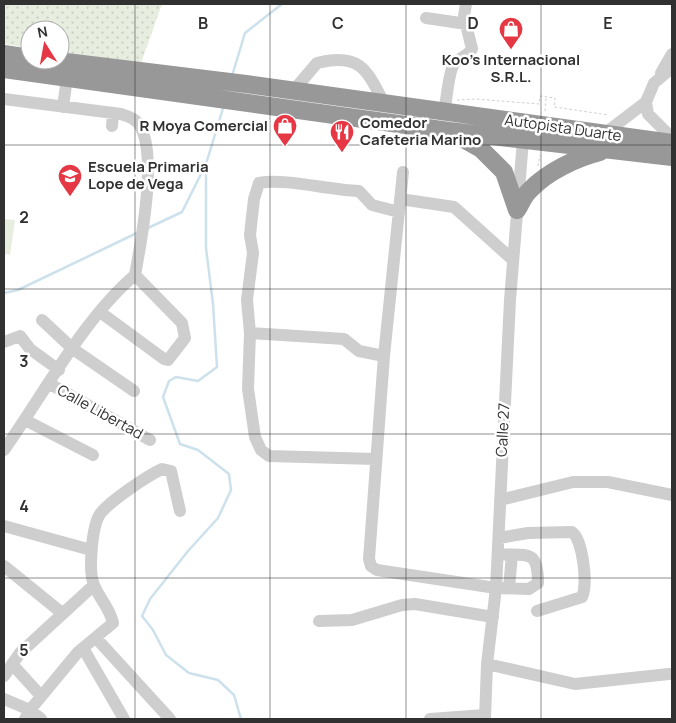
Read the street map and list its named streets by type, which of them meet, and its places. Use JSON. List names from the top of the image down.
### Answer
{
  "streets": {
    "highway": ["Autopista Duarte"],
    "street": ["Calle Libertad", "Calle 27"]
  },
  "crossings": [
    ["Autopista Duarte", "Calle 27"]
  ],
  "places": {
    "shop": ["Koo's Internacional S.R.L.", "R Moya Comercial"],
    "restaurant": ["Comedor Cafeteria Marino"],
    "school or university": ["Escuela Primaria Lope de Vega"]
  },
  "north": "top",
  "grid": {
    "columns": [
      "B",
      "C",
      "D",
      "E"
    ],
    "rows": [
      "2",
      "3",
      "4",
      "5"
    ]
  }
}
